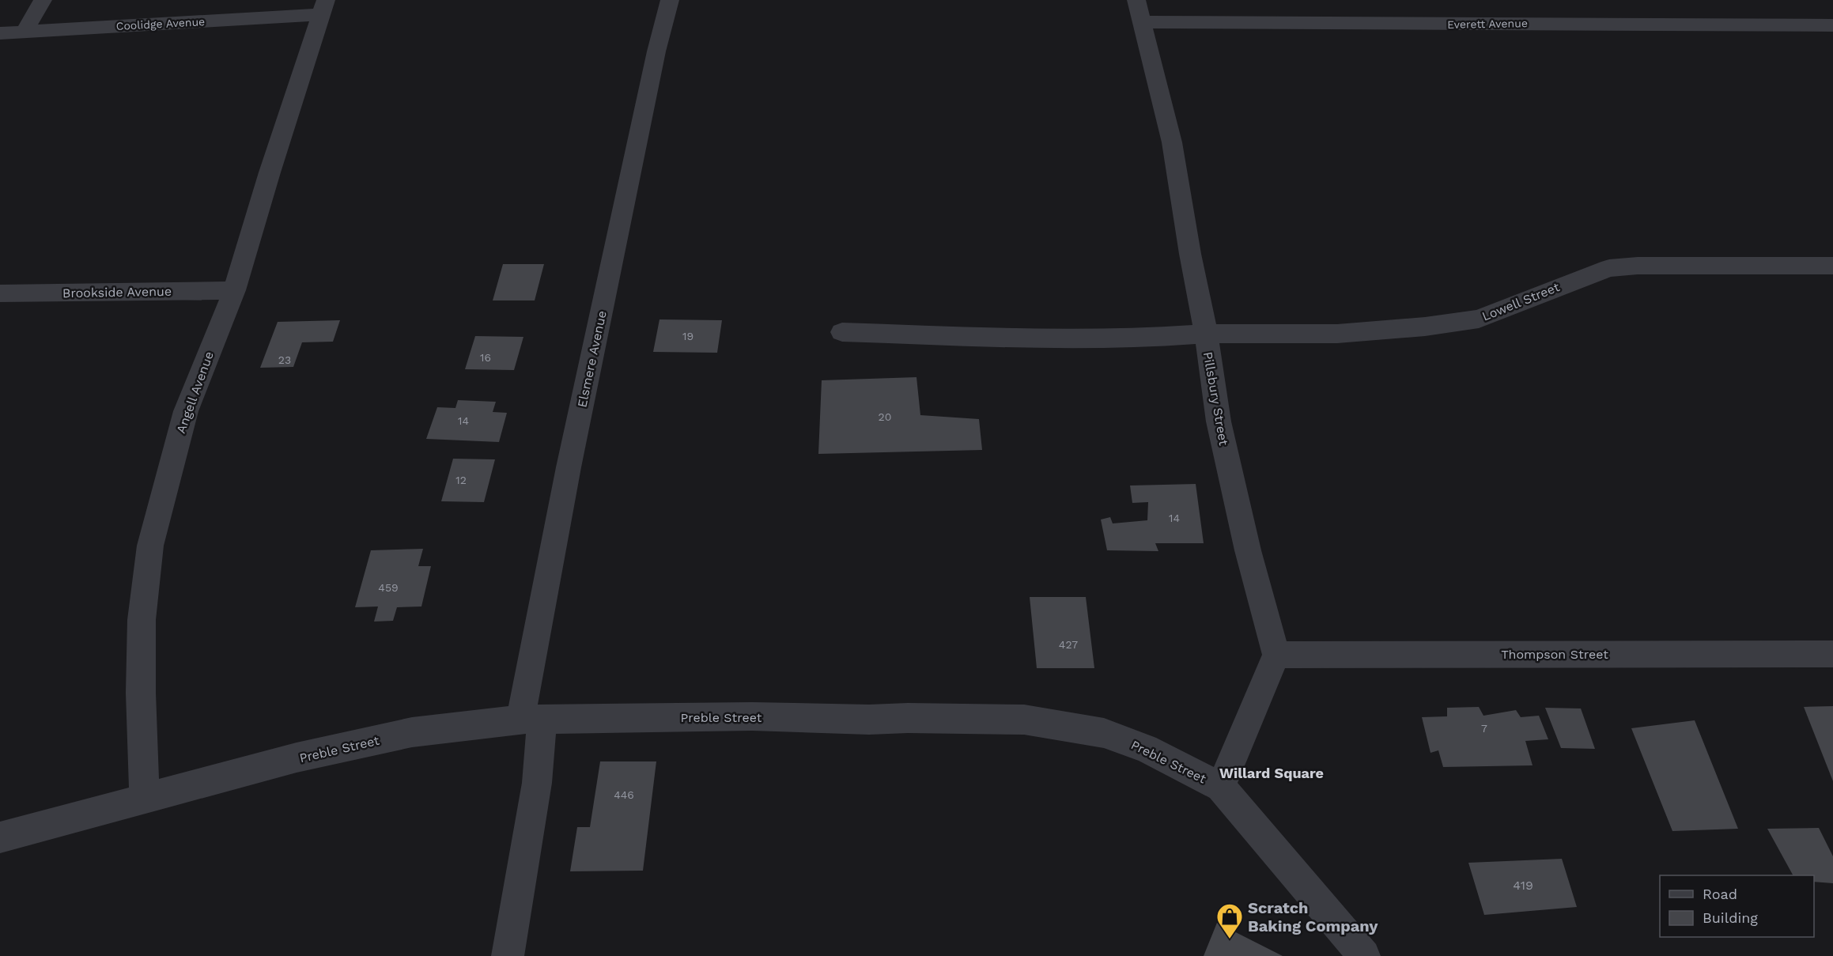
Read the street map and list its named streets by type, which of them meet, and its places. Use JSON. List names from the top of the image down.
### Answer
{
  "streets": {
    "street": [
      "Coolidge Avenue",
      "Everett Avenue",
      "Brookside Avenue",
      "Lowell Street",
      "Elsmere Avenue",
      "Angell Avenue",
      "Pillsbury Street",
      "Thompson Street",
      "Preble Street"
    ]
  },
  "crossings": [
    ["Coolidge Avenue", "Angell Avenue"],
    ["Everett Avenue", "Pillsbury Street"],
    ["Brookside Avenue", "Angell Avenue"],
    ["Lowell Street", "Pillsbury Street"],
    ["Elsmere Avenue", "Preble Street"],
    ["Angell Avenue", "Preble Street"],
    ["Pillsbury Street", "Thompson Street"]
  ],
  "districts": ["Willard Square"],
  "places": {
    "shop": ["Scratch Baking Company"]
  },
  "house_numbers": [
    "19",
    "16",
    "23",
    "20",
    "14",
    "12",
    "14",
    "459",
    "427",
    "7",
    "446",
    "419"
  ],
  "legend": ["Road", "Building"]
}
